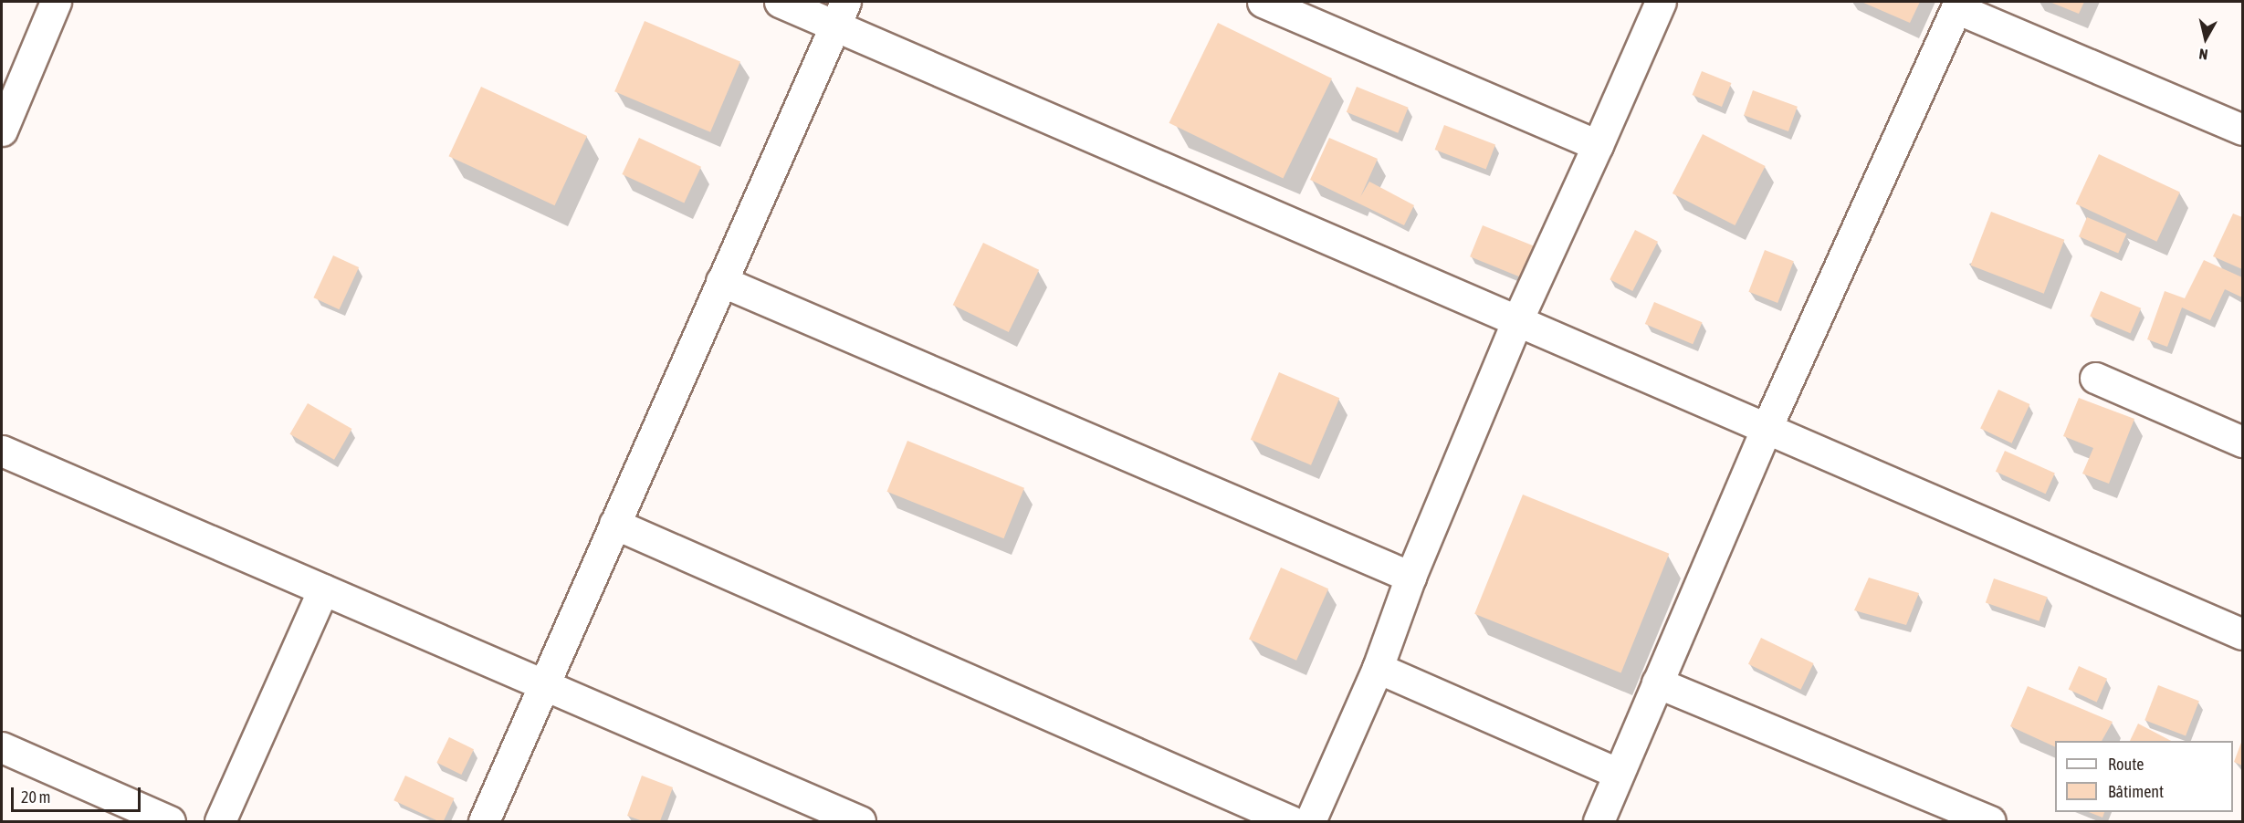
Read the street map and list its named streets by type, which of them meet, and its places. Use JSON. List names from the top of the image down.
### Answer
{
  "legend": ["Route", "Bâtiment"],
  "scale_bar": "20 m",
  "north": "bottom"
}
